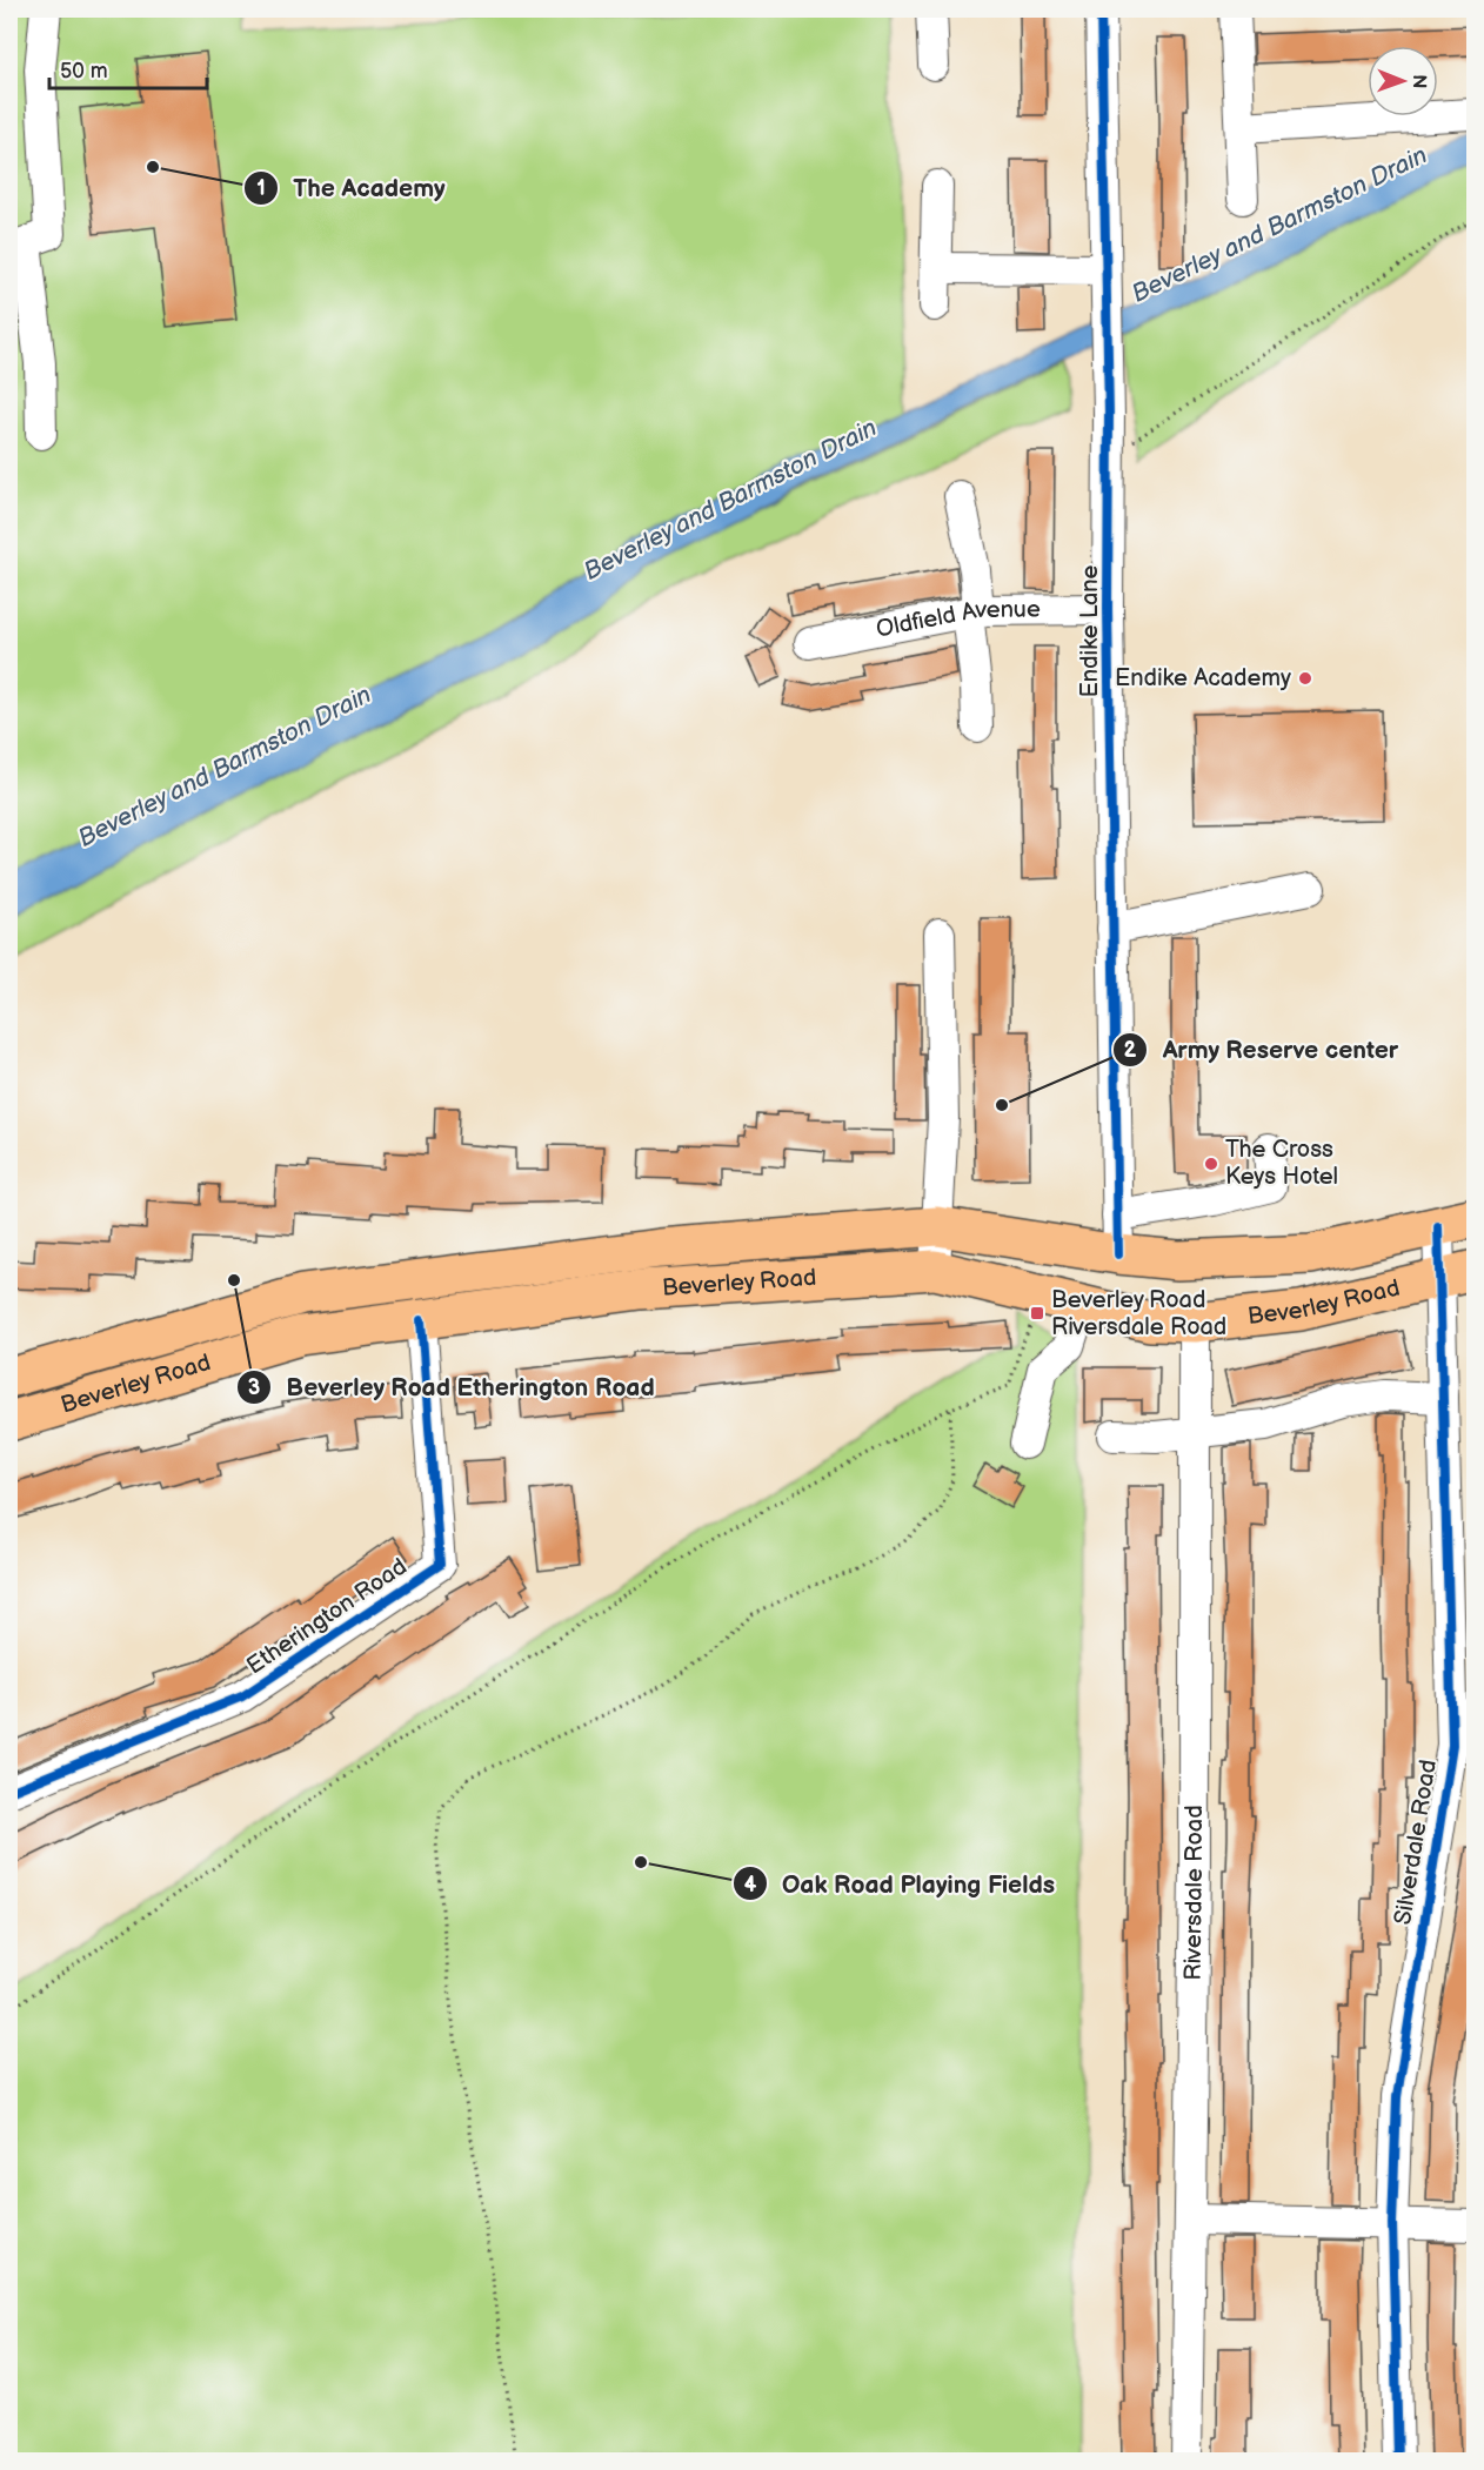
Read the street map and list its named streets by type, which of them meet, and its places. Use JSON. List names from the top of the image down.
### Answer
{
  "streets": {
    "main road": ["Beverley Road"],
    "street": [
      "Oldfield Avenue",
      "Endike Lane",
      "Etherington Road",
      "Silverdale Road",
      "Riversdale Road"
    ]
  },
  "crossings": [
    ["Oldfield Avenue", "Endike Lane"],
    ["Endike Lane", "Beverley Road"],
    ["Beverley Road", "Etherington Road"],
    ["Beverley Road", "Silverdale Road"],
    ["Beverley Road", "Riversdale Road"]
  ],
  "water": ["Beverley and Barmston Drain"],
  "places": {
    "other": [
      "The Academy",
      "Endike Academy",
      "Army Reserve center",
      "The Cross Keys Hotel",
      "Beverley Road Etherington Road",
      "Oak Road Playing Fields"
    ],
    "transit": ["Beverley Road Riversdale Road"]
  },
  "scale_bar": "50 m",
  "north": "right"
}
